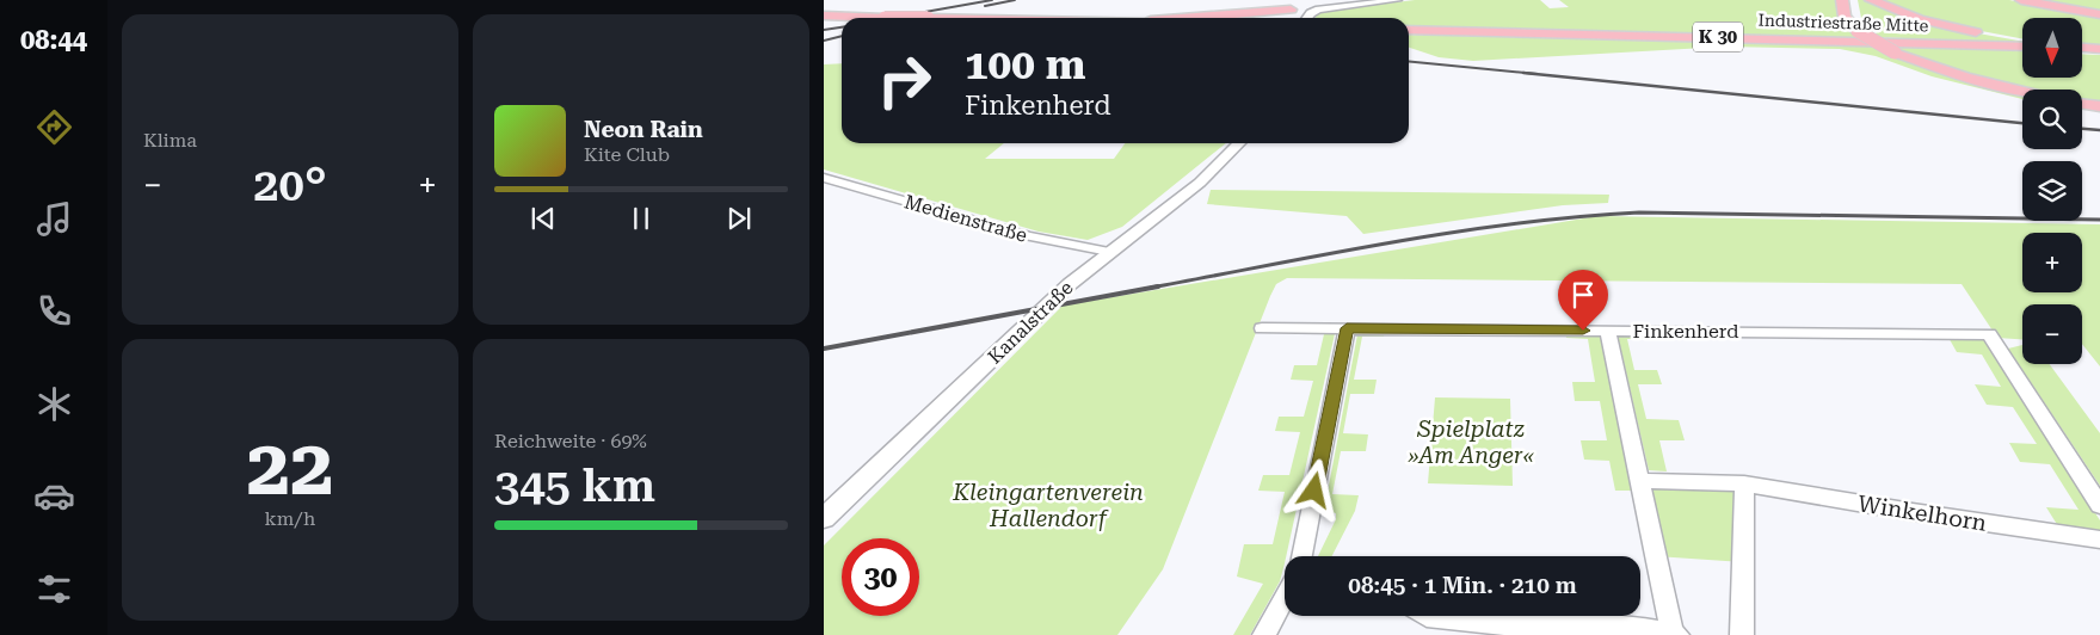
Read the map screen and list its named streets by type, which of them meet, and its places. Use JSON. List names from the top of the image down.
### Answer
{
  "streets": {
    "highway": ["Industriestraße Mitte", "K 30"],
    "street": [
      "Medienstraße",
      "Kanalstraße",
      "Finkenherd",
      "Winkelhorn"
    ]
  },
  "crossings": [
    ["Medienstraße", "Kanalstraße"]
  ],
  "parks": ["Spielplatz »Am Anger«", "Kleingartenverein Hallendorf"],
  "north": "bottom",
  "page": {
    "tabs": "08:44",
    "tile": [
      "Klima",
      ["22", "km/h"],
      ["Reichweite · 69%", "345 km"]
    ],
    "map_buttons": ["+", "−"],
    "turn": ["100 m", "Finkenherd"],
    "song": ["Neon Rain", "Kite Club"],
    "heat": ["−", "20°", "+"],
    "limit": "30",
    "trip": "08:45 · 1 Min. · 210 m"
  }
}
